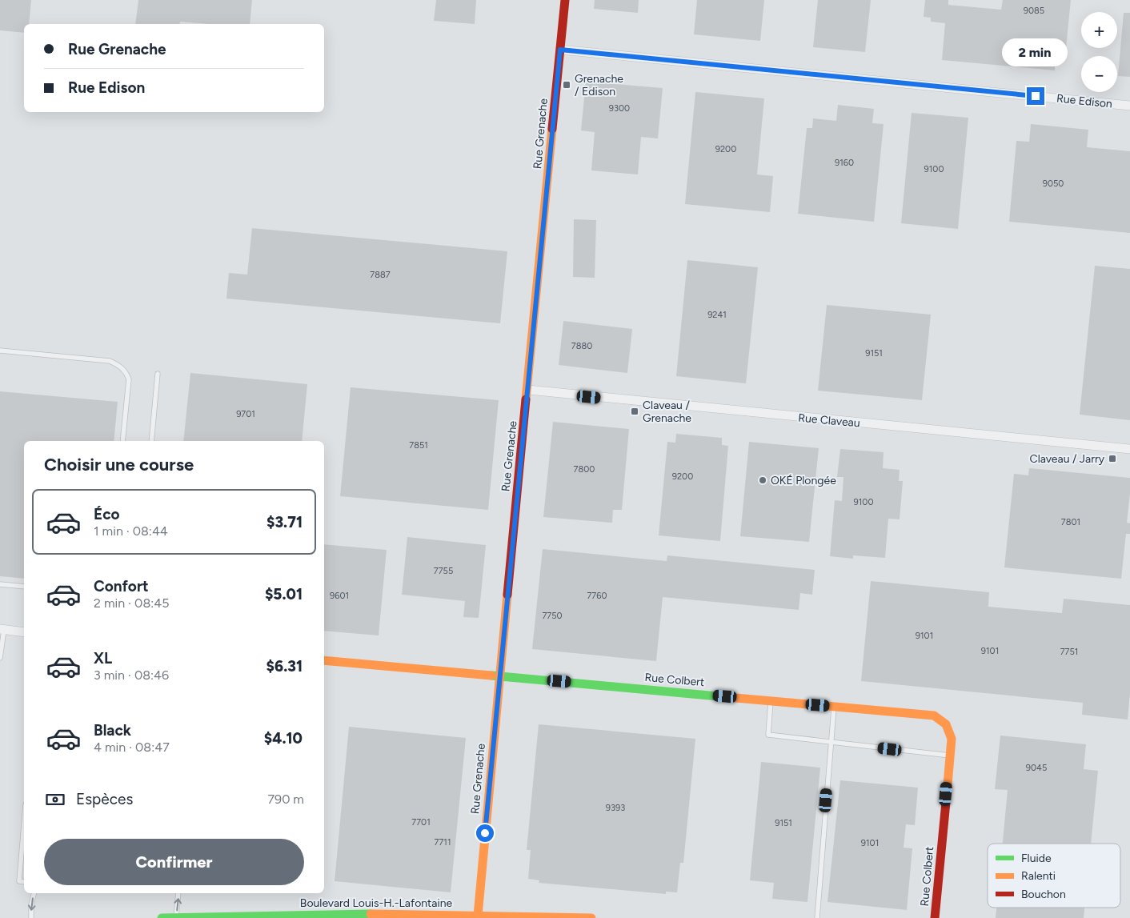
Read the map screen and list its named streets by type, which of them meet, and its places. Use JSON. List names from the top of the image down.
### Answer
{
  "streets": {
    "street": [
      "Rue Edison",
      "Rue Grenache",
      "Rue Claveau",
      "Rue Colbert",
      "Boulevard Louis-H.-Lafontaine"
    ]
  },
  "crossings": [
    ["Rue Edison", "Rue Grenache"],
    ["Rue Grenache", "Rue Claveau"],
    ["Rue Grenache", "Rue Colbert"],
    ["Rue Grenache", "Boulevard Louis-H.-Lafontaine"]
  ],
  "places": {
    "transit": ["Grenache / Edison", "Claveau / Grenache", "Claveau / Jarry"],
    "other": ["OKÉ Plongée"]
  },
  "house_numbers": [
    "9085",
    "9300",
    "9200",
    "9160",
    "9100",
    "9050",
    "7887",
    "9241",
    "7880",
    "9151",
    "9701",
    "7851",
    "7800",
    "9200",
    "9100",
    "7801",
    "7755",
    "9601",
    "7760",
    "7750",
    "9101",
    "9101",
    "7751",
    "9045",
    "9393",
    "7701",
    "9151",
    "7711",
    "9101"
  ],
  "legend": ["Fluide", "Ralenti", "Bouchon"],
  "page": {
    "map_buttons": ["+", "−"],
    "banner": ["Rue Grenache", "Rue Edison"],
    "bubble": "2 min",
    "heading": "Choisir une course",
    "list": [
      {
        "name": "Éco",
        "note": "1 min · 08:44",
        "value": "$3.71"
      },
      {
        "name": "Confort",
        "note": "2 min · 08:45",
        "value": "$5.01"
      },
      {
        "name": "XL",
        "note": "3 min · 08:46",
        "value": "$6.31"
      },
      {
        "name": "Black",
        "note": "4 min · 08:47",
        "value": "$4.10"
      }
    ],
    "pay": ["Espèces", "790 m"],
    "buttons": "Confirmer"
  }
}
